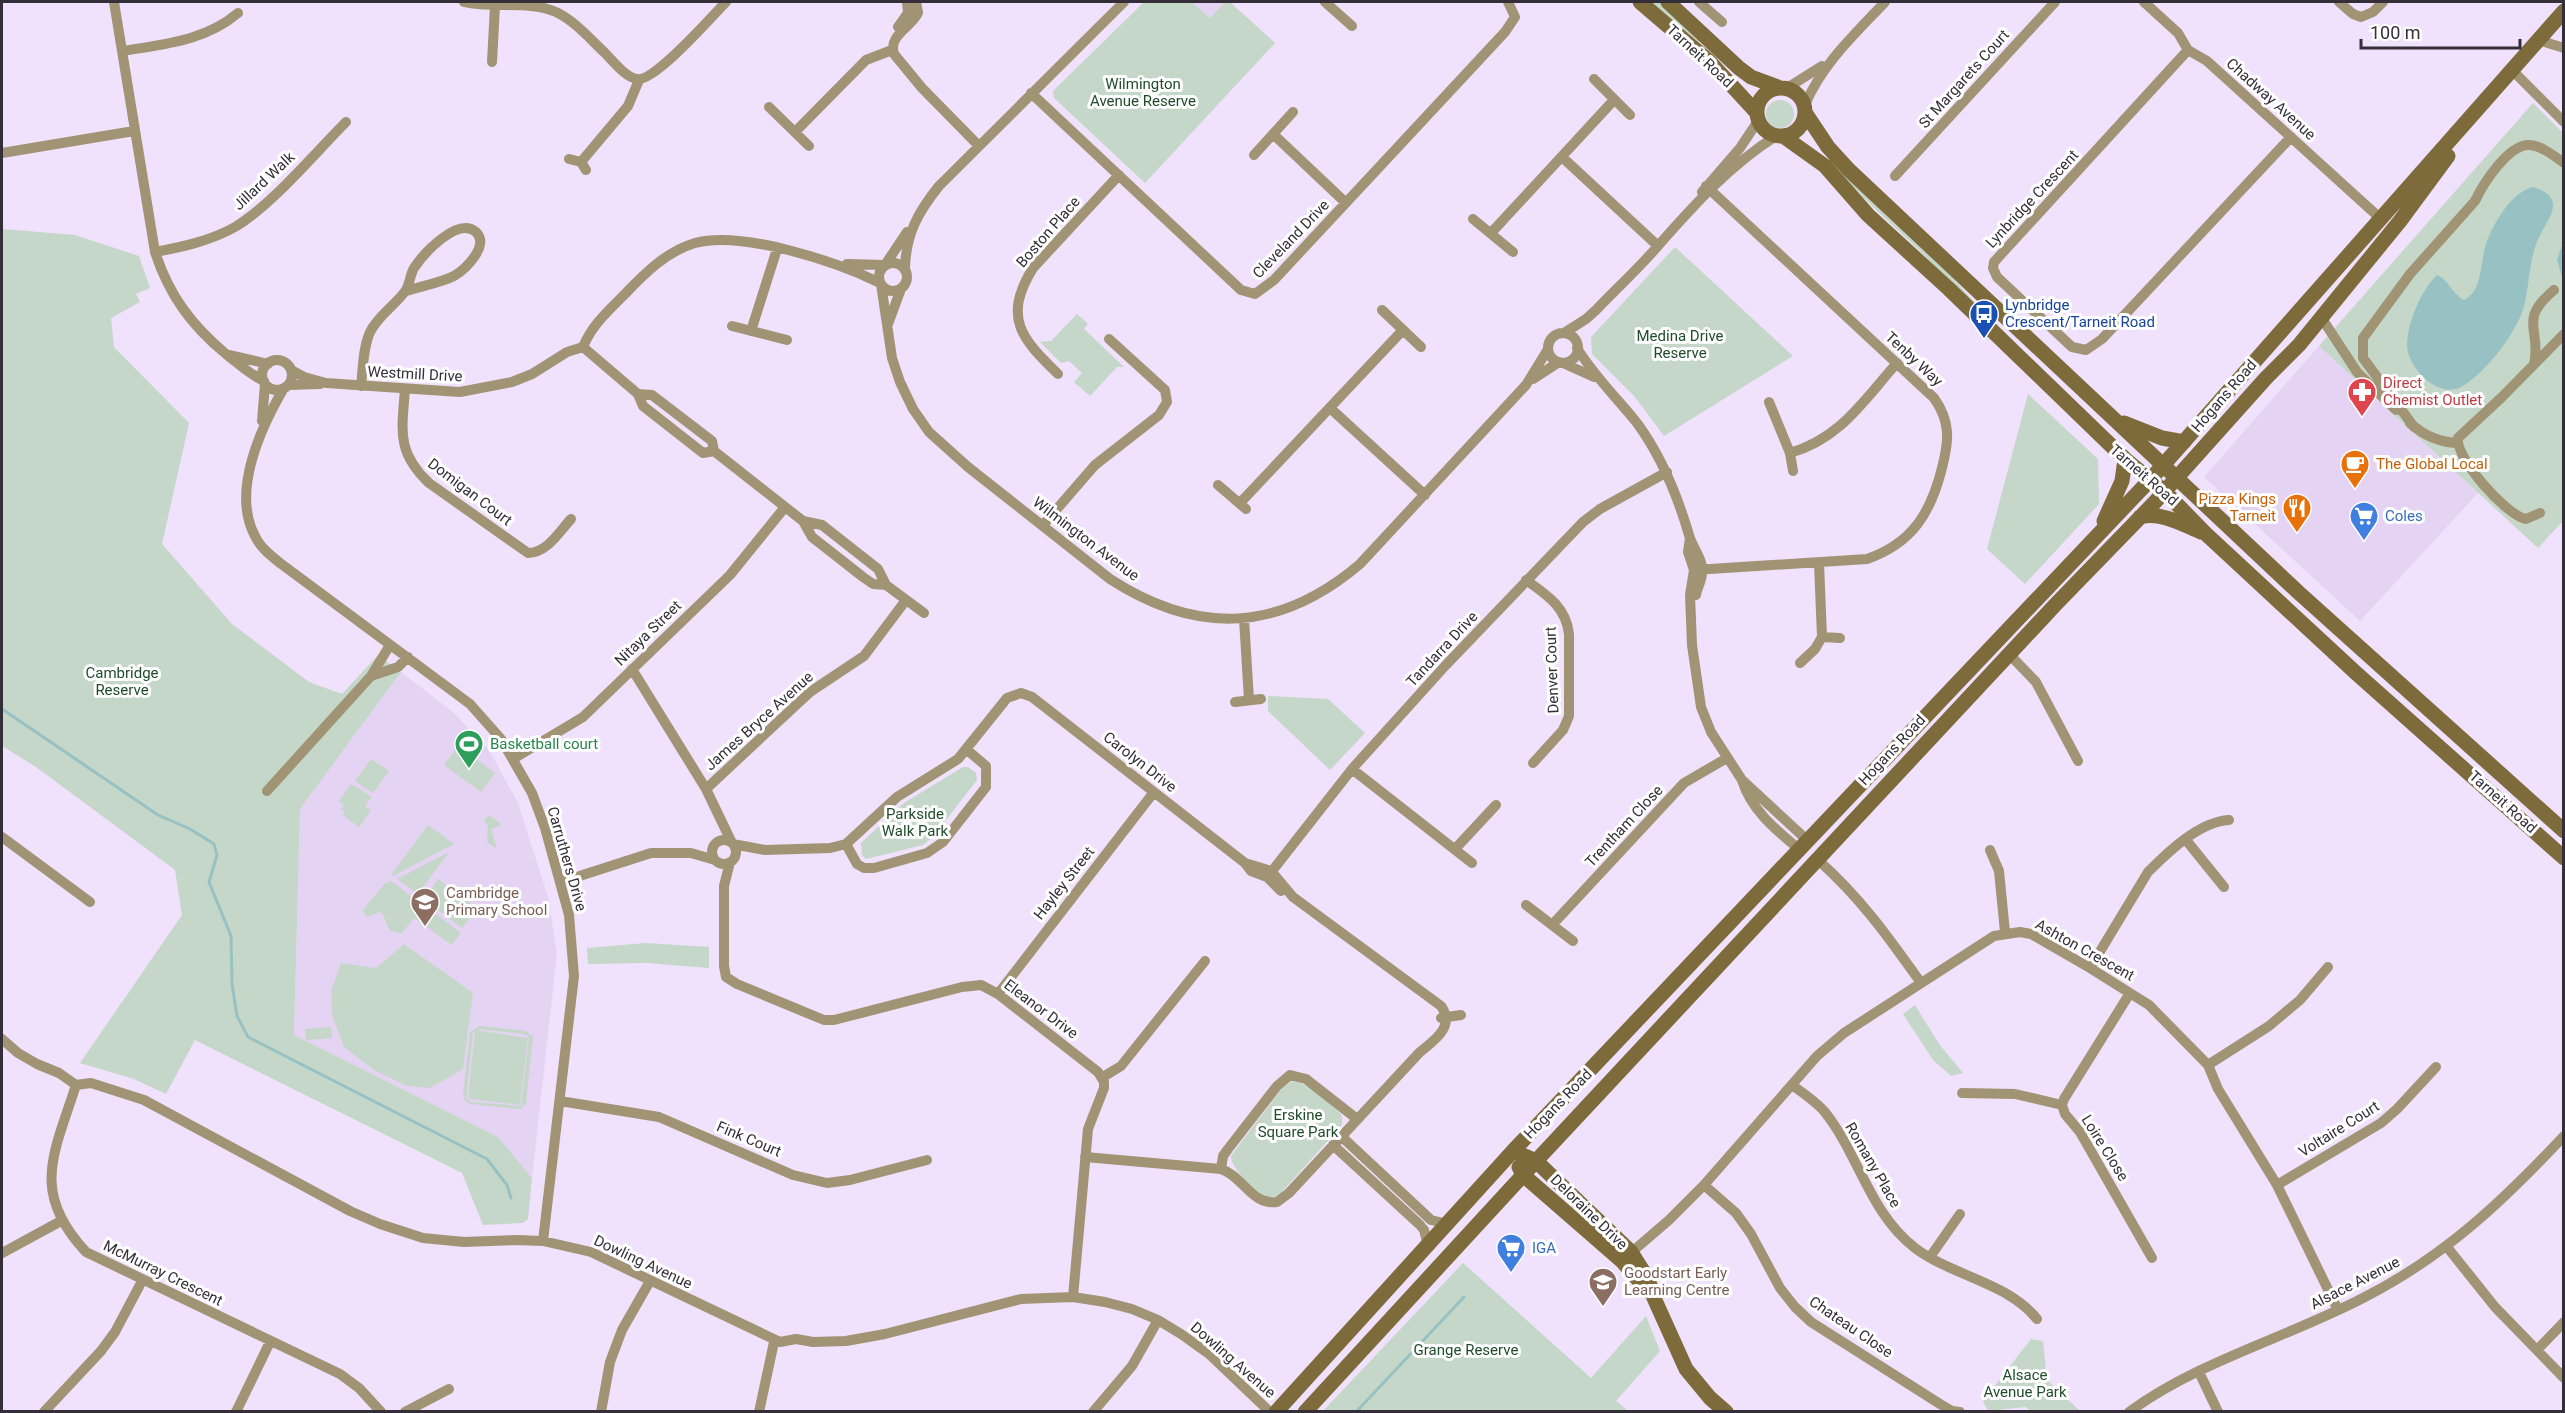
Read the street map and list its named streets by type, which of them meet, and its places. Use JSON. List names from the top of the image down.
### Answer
{
  "streets": {
    "street": [
      "Tarneit Road",
      "St Margarets Court",
      "Chadway Avenue",
      "Jillard Walk",
      "Lynbridge Crescent",
      "Boston Place",
      "Cleveland Drive",
      "Tenby Way",
      "Westmill Drive",
      "Hogans Road",
      "Domigan Court",
      "Wilmington Avenue",
      "Nitaya Street",
      "Tandarra Drive",
      "Denver Court",
      "James Bryce Avenue",
      "Carolyn Drive",
      "Trentham Close",
      "Carruthers Drive",
      "Hayley Street",
      "Ashton Crescent",
      "Eleanor Drive",
      "Voltaire Court",
      "Fink Court",
      "Loire Close",
      "Romany Place",
      "Deloraine Drive",
      "Dowling Avenue",
      "McMurray Crescent",
      "Alsace Avenue",
      "Chateau Close"
    ]
  },
  "crossings": [
    ["Tarneit Road", "Hogans Road"],
    ["Chadway Avenue", "Lynbridge Crescent"],
    ["Chadway Avenue", "Hogans Road"],
    ["Boston Place", "Cleveland Drive"],
    ["Westmill Drive", "Domigan Court"],
    ["Westmill Drive", "Carruthers Drive"],
    ["Hogans Road", "Deloraine Drive"],
    ["Nitaya Street", "Carruthers Drive"],
    ["Tandarra Drive", "Denver Court"],
    ["Tandarra Drive", "Carolyn Drive"],
    ["Carolyn Drive", "Hayley Street"],
    ["Carruthers Drive", "Fink Court"],
    ["Carruthers Drive", "Dowling Avenue"],
    ["Hayley Street", "Eleanor Drive"],
    ["Ashton Crescent", "Voltaire Court"],
    ["Ashton Crescent", "Loire Close"],
    ["Ashton Crescent", "Alsace Avenue"],
    ["Dowling Avenue", "McMurray Crescent"]
  ],
  "parks": [
    "Wilmington Avenue Reserve",
    "Medina Drive Reserve",
    "Cambridge Reserve",
    "Parkside Walk Park",
    "Erskine Square Park",
    "Grange Reserve",
    "Alsace Avenue Park"
  ],
  "places": {
    "bus stop": ["Lynbridge Crescent/Tarneit Road"],
    "pharmacy": ["Direct Chemist Outlet"],
    "cafe": ["The Global Local"],
    "restaurant": ["Pizza Kings Tarneit"],
    "supermarket": ["Coles", "IGA"],
    "sports": ["Basketball court"],
    "school or university": ["Cambridge Primary School", "Goodstart Early Learning Centre"]
  },
  "scale_bar": "100 m"
}
